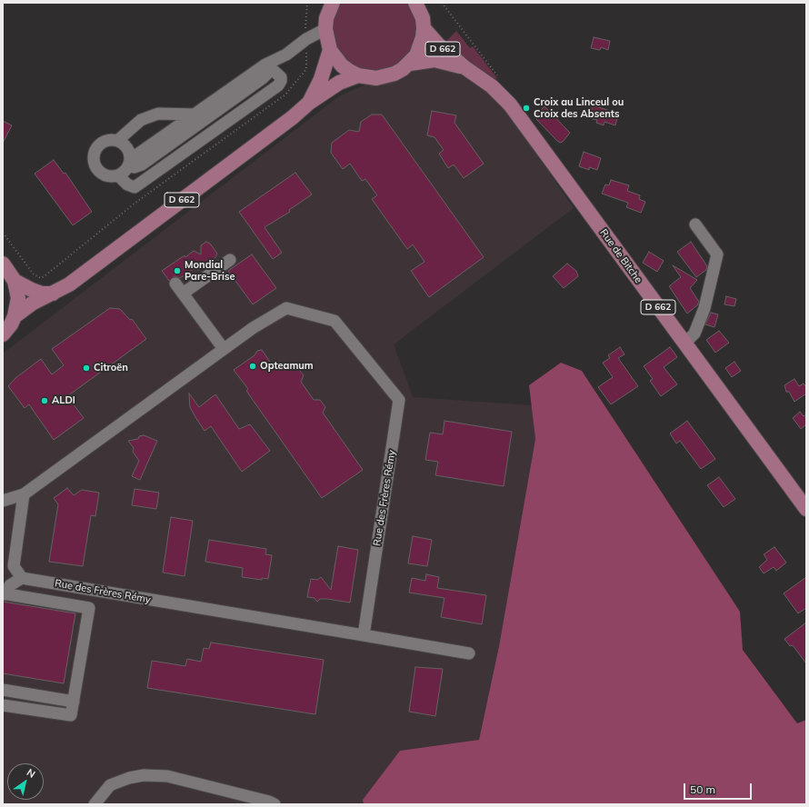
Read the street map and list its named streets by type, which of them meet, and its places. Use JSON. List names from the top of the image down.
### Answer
{
  "streets": {
    "main road": ["D 662", "Rue de Bitche"],
    "street": ["Rue des Frères Rémy"]
  },
  "crossings": [
    ["D 662", "Rue de Bitche"]
  ],
  "places": [
    "Croix au Linceul ou Croix des Absents",
    "Mondial Pare-Brise",
    "Opteamum",
    "Citroën",
    "ALDI"
  ],
  "scale_bar": "50 m",
  "north": "top right"
}
